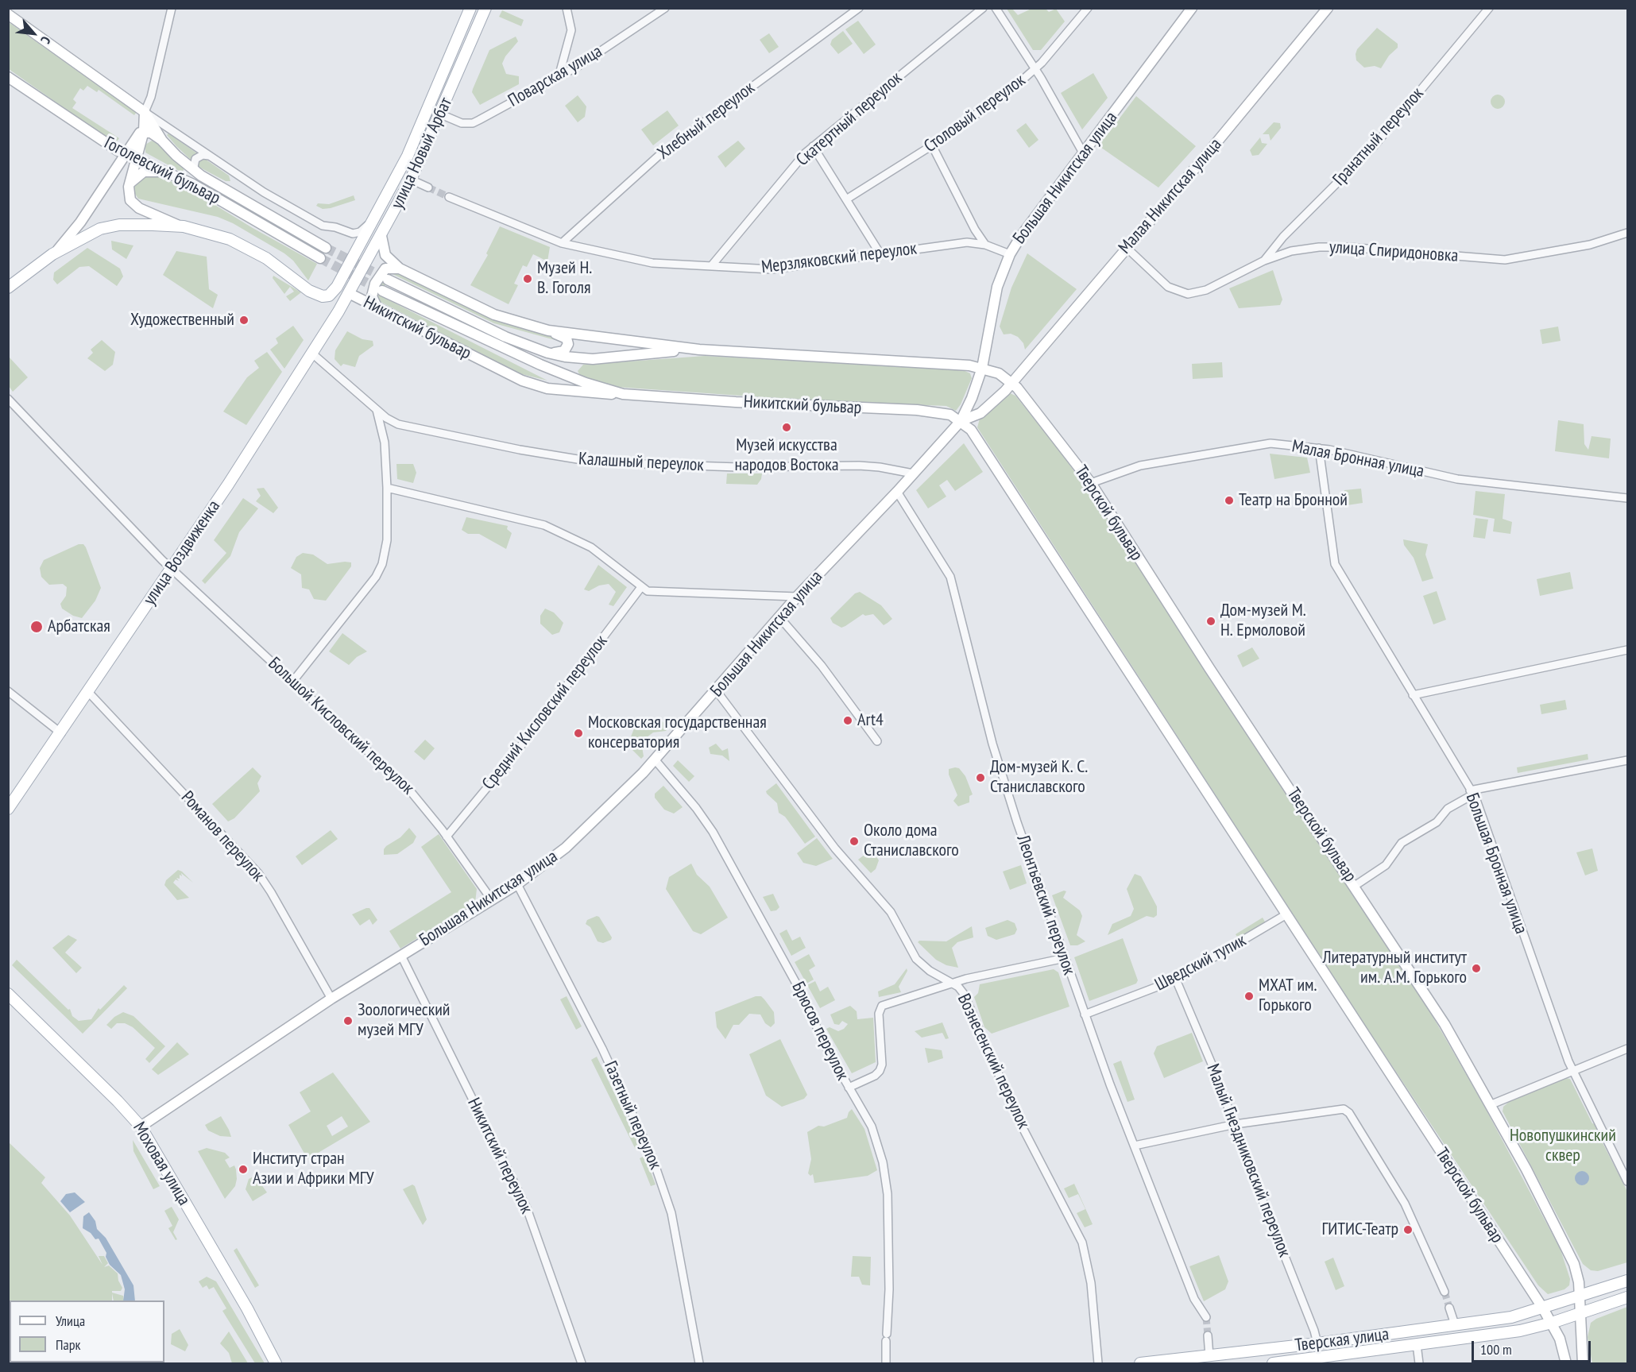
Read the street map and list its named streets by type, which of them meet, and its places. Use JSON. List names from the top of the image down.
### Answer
{
  "streets": {
    "main road": [
      "улица Новый Арбат",
      "Гоголевский бульвар",
      "Большая Никитская улица",
      "Малая Никитская улица",
      "Никитский бульвар",
      "Тверской бульвар",
      "улица Воздвиженка",
      "Моховая улица",
      "Тверская улица"
    ],
    "street": [
      "Поварская улица",
      "Столовый переулок",
      "Скатертный переулок",
      "Хлебный переулок",
      "Гранатный переулок",
      "улица Спиридоновка",
      "Мерзляковский переулок",
      "Малая Бронная улица",
      "Калашный переулок",
      "Средний Кисловский переулок",
      "Большой Кисловский переулок",
      "Романов переулок",
      "Большая Бронная улица",
      "Леонтьевский переулок",
      "Шведский тупик",
      "Брюсов переулок",
      "Вознесенский переулок",
      "Газетный переулок",
      "Никитский переулок",
      "Малый Гнездниковский переулок"
    ]
  },
  "crossings": [
    ["Поварская улица", "улица Новый Арбат"],
    ["Скатертный переулок", "Мерзляковский переулок"],
    ["Хлебный переулок", "Мерзляковский переулок"],
    ["Гранатный переулок", "улица Спиридоновка"],
    ["улица Новый Арбат", "Гоголевский бульвар"],
    ["улица Новый Арбат", "Никитский бульвар"],
    ["улица Новый Арбат", "улица Воздвиженка"],
    ["Большая Никитская улица", "Малая Никитская улица"],
    ["Большая Никитская улица", "Мерзляковский переулок"],
    ["Большая Никитская улица", "Никитский бульвар"],
    ["Большая Никитская улица", "Калашный переулок"],
    ["Большая Никитская улица", "Большой Кисловский переулок"],
    ["Большая Никитская улица", "Романов переулок"],
    ["Большая Никитская улица", "Леонтьевский переулок"],
    ["Большая Никитская улица", "Брюсов переулок"],
    ["Большая Никитская улица", "Вознесенский переулок"],
    ["Большая Никитская улица", "Газетный переулок"],
    ["Большая Никитская улица", "Никитский переулок"],
    ["Большая Никитская улица", "Моховая улица"],
    ["Малая Никитская улица", "улица Спиридоновка"],
    ["Малая Никитская улица", "Никитский бульвар"],
    ["Малая Никитская улица", "Тверской бульвар"],
    ["Никитский бульвар", "Тверской бульвар"],
    ["Никитский бульвар", "улица Воздвиженка"],
    ["Малая Бронная улица", "Тверской бульвар"],
    ["Малая Бронная улица", "Большая Бронная улица"],
    ["Калашный переулок", "улица Воздвиженка"],
    ["Тверской бульвар", "Шведский тупик"],
    ["Тверской бульвар", "Тверская улица"],
    ["улица Воздвиженка", "Большой Кисловский переулок"],
    ["улица Воздвиженка", "Романов переулок"],
    ["Средний Кисловский переулок", "Большой Кисловский переулок"],
    ["Леонтьевский переулок", "Шведский тупик"],
    ["Шведский тупик", "Малый Гнездниковский переулок"],
    ["Малый Гнездниковский переулок", "Тверская улица"]
  ],
  "parks": ["Новопушкинский сквер"],
  "places": [
    "Музей Н. В. Гоголя",
    "Художественный",
    "Музей искусства народов Востока",
    "Театр на Бронной",
    "Дом-музей М. Н. Ермоловой",
    "Арбатская",
    "Art4",
    "Московская государственная консерватория",
    "Дом-музей К. С. Станиславского",
    "Около дома Станиславского",
    "Литературный институт им. А.М. Горького",
    "МХАТ им. Горького",
    "Зоологический музей МГУ",
    "Институт стран Азии и Африки МГУ",
    "ГИТИС-Театр"
  ],
  "legend": ["Улица", "Парк"],
  "scale_bar": "100 m",
  "north": "bottom right"
}
